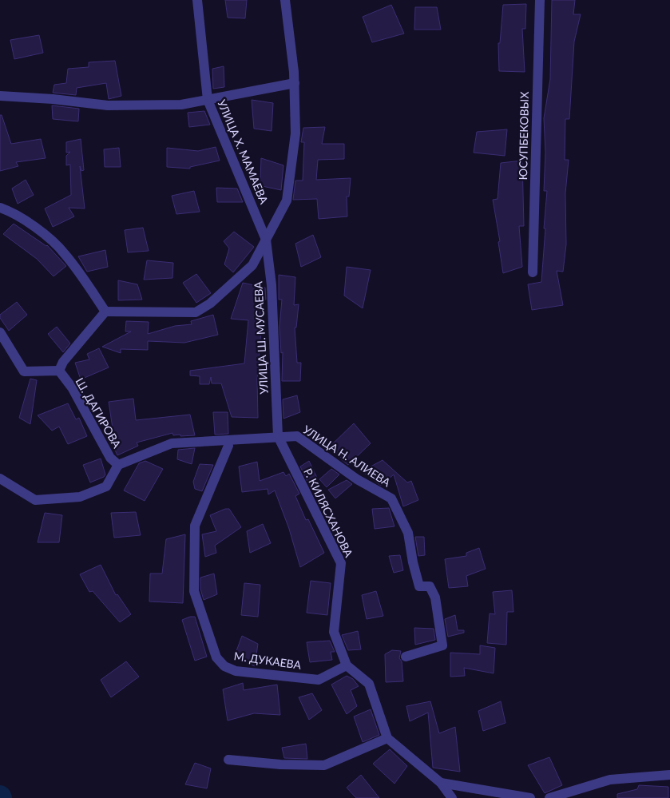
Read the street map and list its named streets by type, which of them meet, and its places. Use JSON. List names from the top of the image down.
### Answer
{
  "streets": {
    "street": [
      "ЮСУПБЕКОВЫХ",
      "УЛИЦА Х. МАМАЕВА",
      "УЛИЦА Ш. МУСАЕВА",
      "Ш. ДАГИРОВА",
      "УЛИЦА Н. АЛИЕВА",
      "Р. КИЛЯСХАНОВА",
      "М. ДУКАЕВА"
    ]
  },
  "crossings": [
    ["УЛИЦА Х. МАМАЕВА", "УЛИЦА Ш. МУСАЕВА"],
    ["УЛИЦА Ш. МУСАЕВА", "УЛИЦА Н. АЛИЕВА"],
    ["УЛИЦА Ш. МУСАЕВА", "Р. КИЛЯСХАНОВА"],
    ["УЛИЦА Н. АЛИЕВА", "Р. КИЛЯСХАНОВА"],
    ["Р. КИЛЯСХАНОВА", "М. ДУКАЕВА"]
  ]
}
